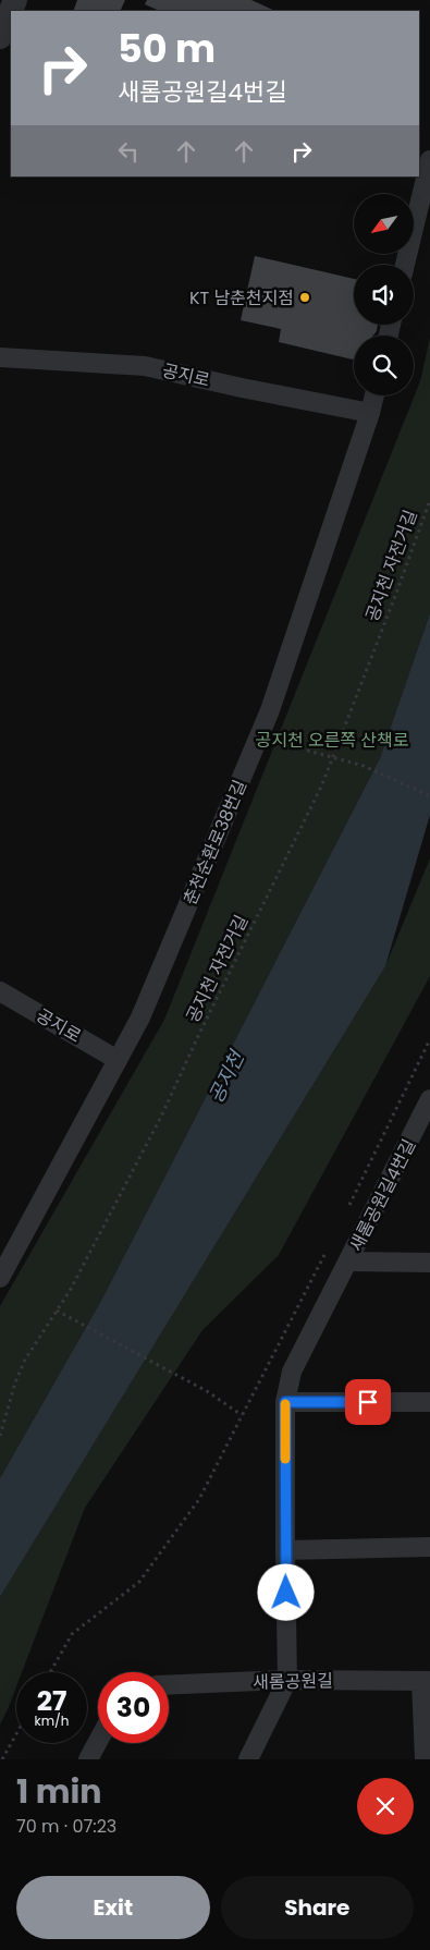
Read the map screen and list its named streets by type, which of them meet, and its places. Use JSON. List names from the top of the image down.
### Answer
{
  "streets": {
    "street": [
      "공지로",
      "춘천순환로38번길",
      "새롬공원길4번길",
      "새롬공원길"
    ],
    "path": ["공지천 자전거길"]
  },
  "crossings": [
    ["공지로", "춘천순환로38번길"],
    ["새롬공원길4번길", "새롬공원길"]
  ],
  "water": ["공지천"],
  "parks": ["공지천 오른쪽 산책로"],
  "places": ["KT 남춘천지점"],
  "north": "bottom left",
  "page": {
    "turn": ["50 m", "새롬공원길4번길"],
    "speed": "27 km/h",
    "limit": "30",
    "heading": ["1 min", "70 m · 07:23"],
    "buttons": ["Exit", "Share"]
  }
}
